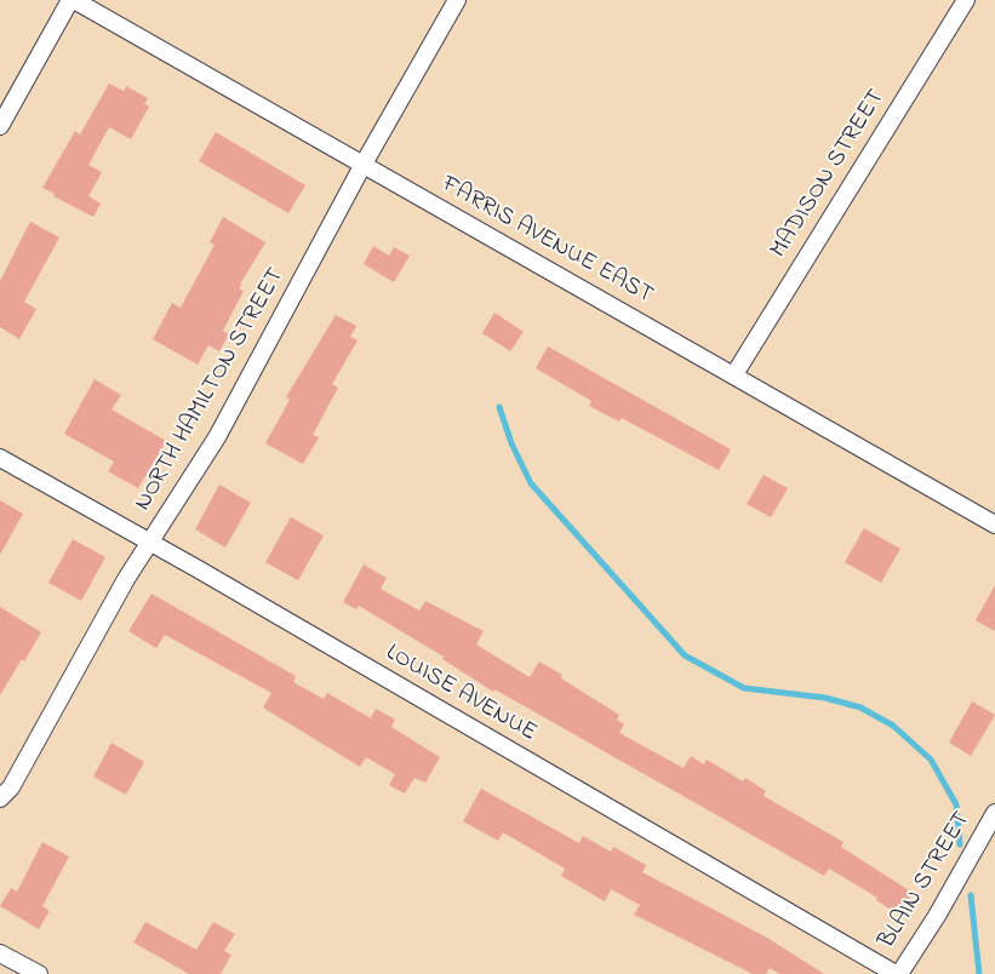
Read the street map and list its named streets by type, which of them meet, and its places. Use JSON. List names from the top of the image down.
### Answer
{
  "streets": {
    "street": [
      "MADISON STREET",
      "FARRIS AVENUE EAST",
      "NORTH HAMILTON STREET",
      "LOUISE AVENUE",
      "BLAIN STREET"
    ]
  },
  "crossings": [
    ["MADISON STREET", "FARRIS AVENUE EAST"],
    ["FARRIS AVENUE EAST", "NORTH HAMILTON STREET"],
    ["NORTH HAMILTON STREET", "LOUISE AVENUE"],
    ["LOUISE AVENUE", "BLAIN STREET"]
  ]
}
